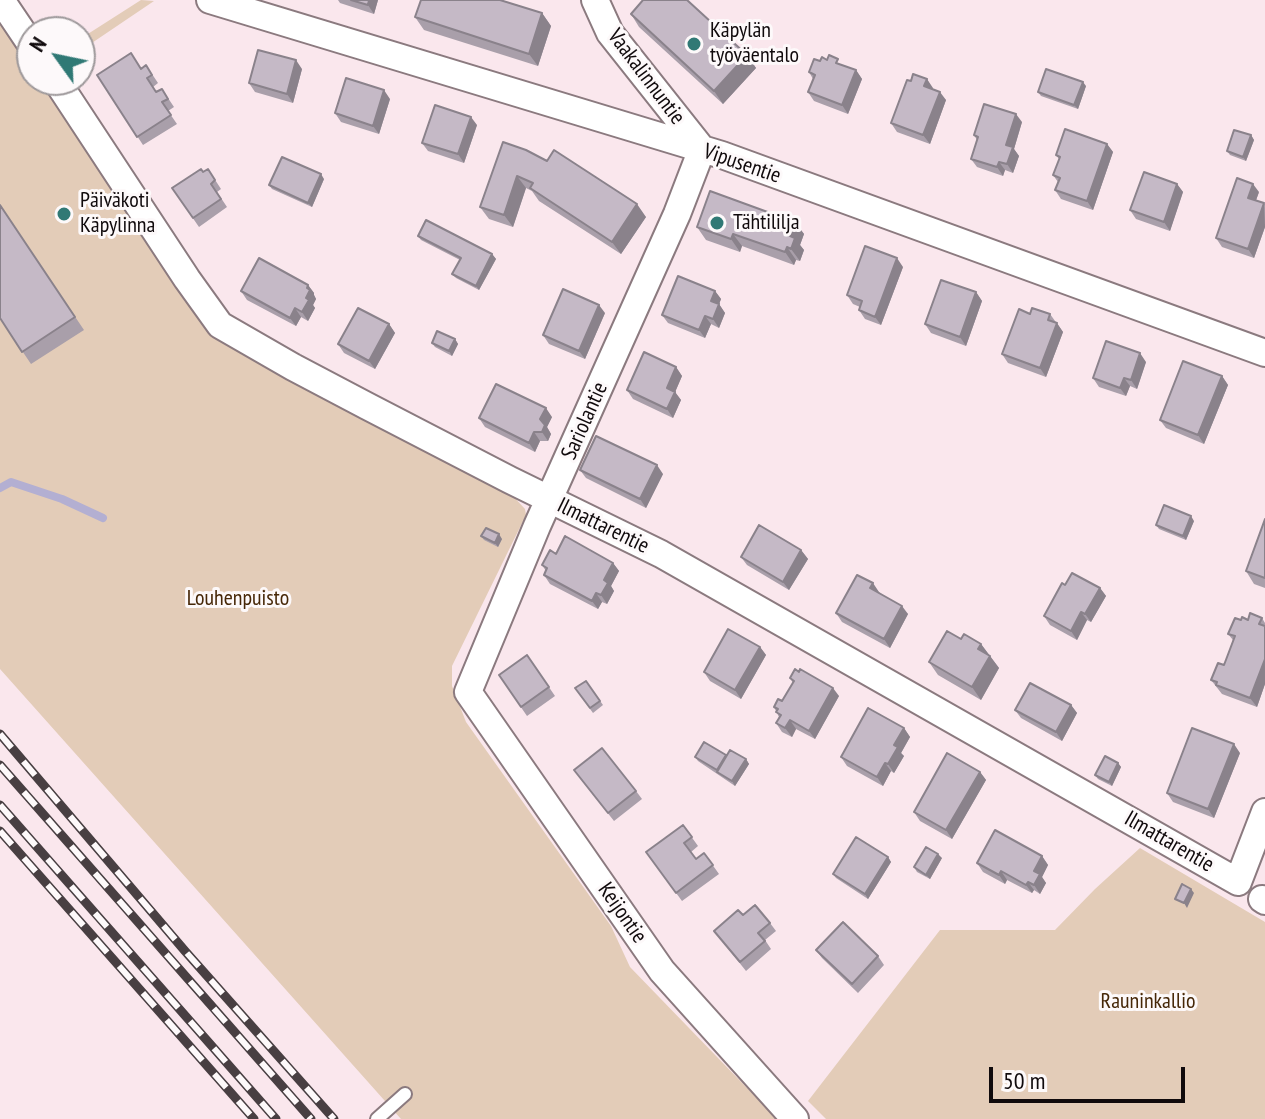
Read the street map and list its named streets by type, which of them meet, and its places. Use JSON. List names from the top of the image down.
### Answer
{
  "streets": {
    "street": [
      "Vaakalinnuntie",
      "Vipusentie",
      "Sariolantie",
      "Ilmattarentie",
      "Keijontie"
    ]
  },
  "crossings": [
    ["Vaakalinnuntie", "Vipusentie"],
    ["Vaakalinnuntie", "Sariolantie"],
    ["Vipusentie", "Sariolantie"],
    ["Sariolantie", "Ilmattarentie"],
    ["Sariolantie", "Keijontie"]
  ],
  "parks": ["Louhenpuisto", "Rauninkallio"],
  "places": ["Käpylän työväentalo", "Päiväkoti Käpylinna", "Tähtililja"],
  "scale_bar": "50 m",
  "north": "top left"
}
